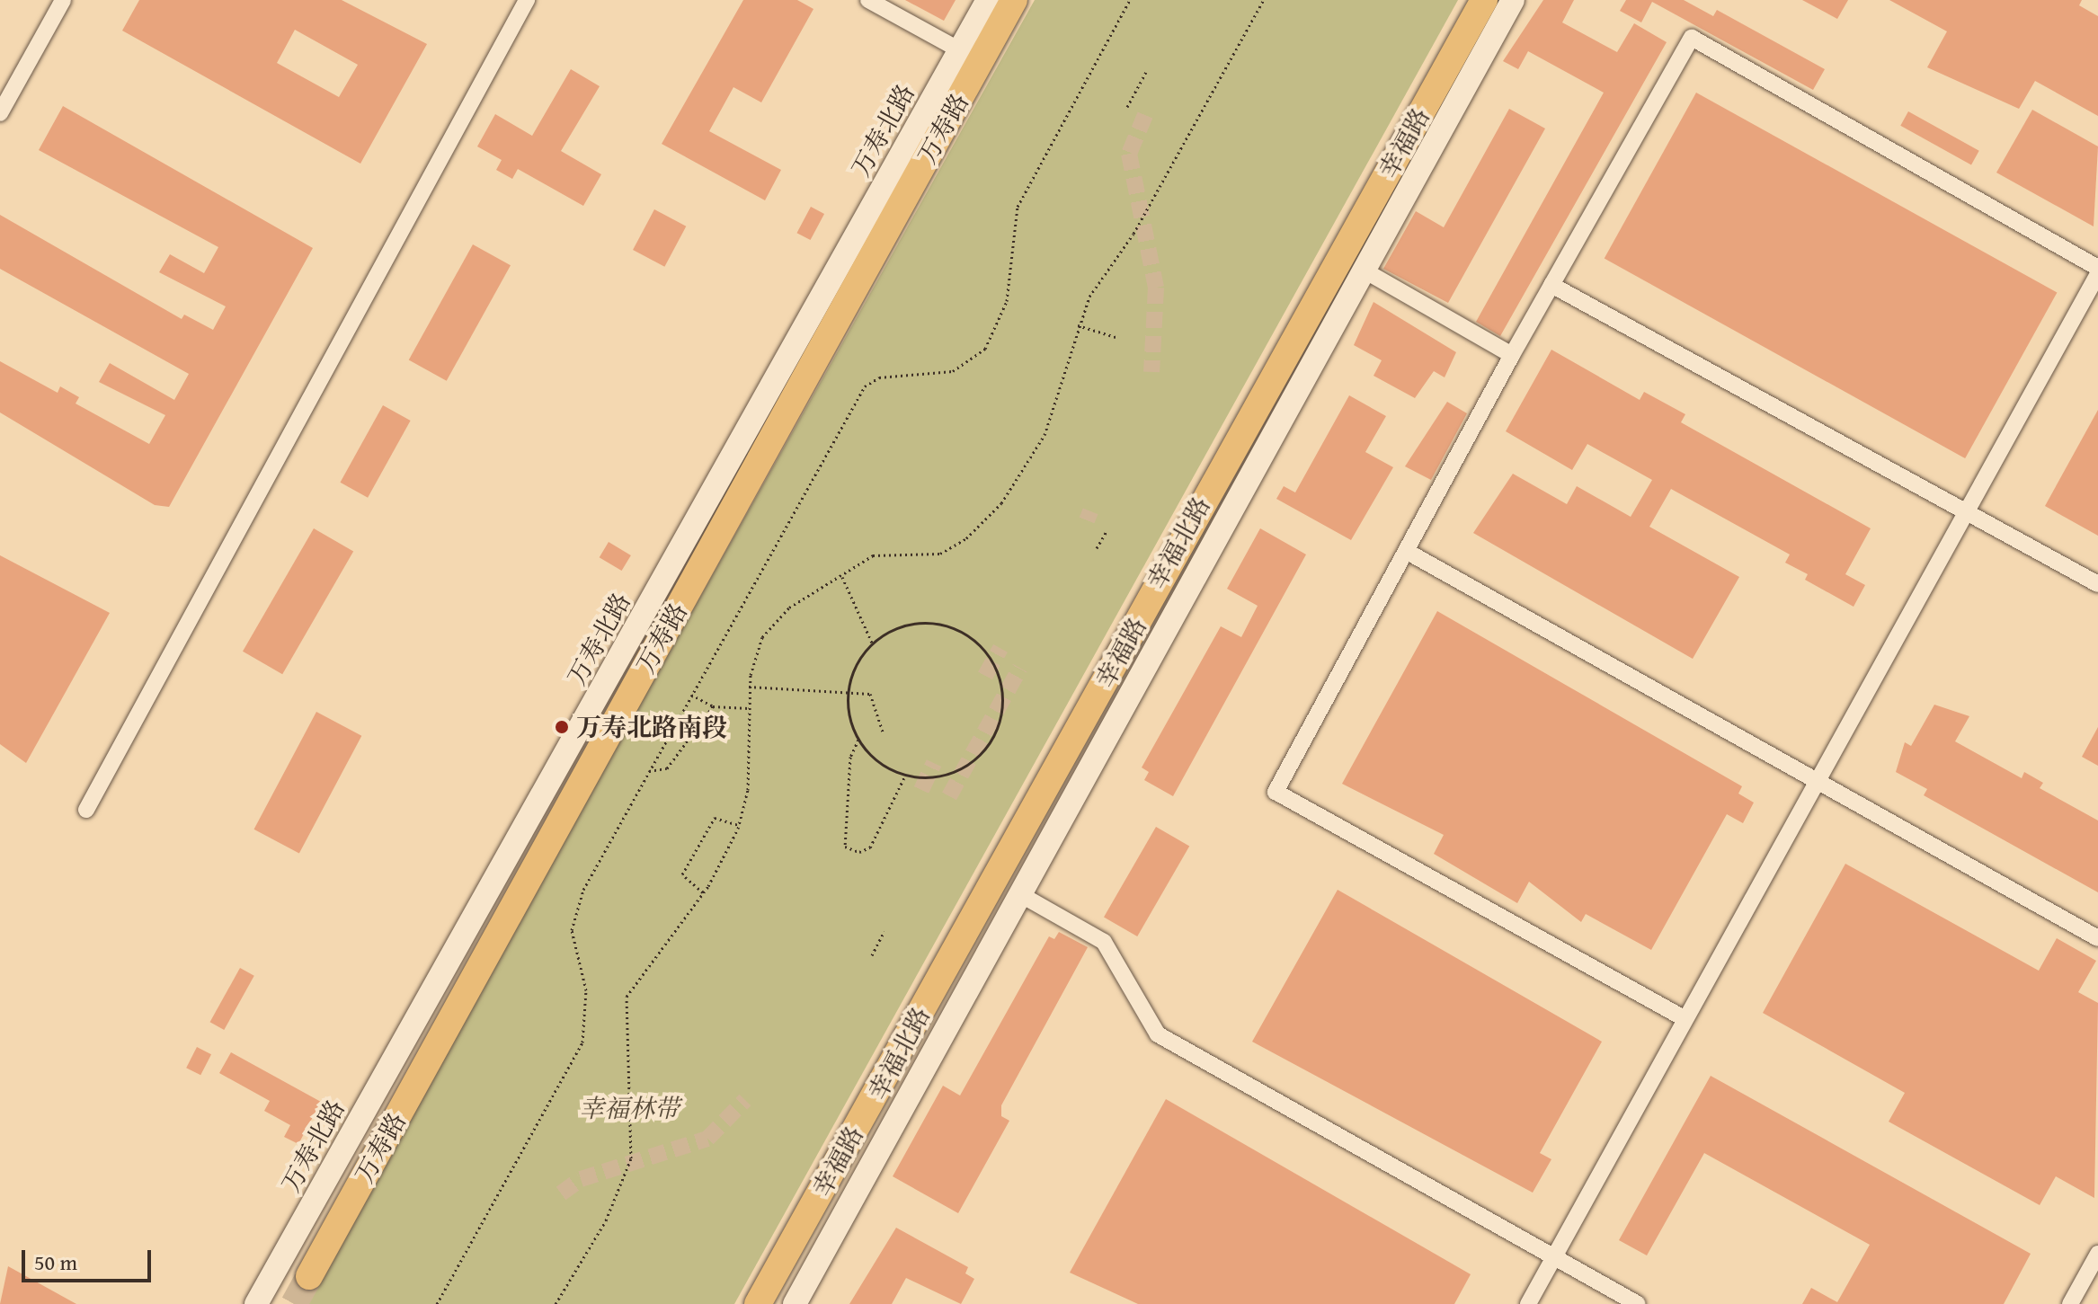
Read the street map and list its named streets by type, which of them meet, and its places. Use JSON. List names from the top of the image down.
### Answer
{
  "streets": {
    "main road": [
      "万寿路",
      "万寿北路",
      "幸福路",
      "幸福北路"
    ]
  },
  "parks": ["幸福林带"],
  "places": ["万寿北路南段"],
  "scale_bar": "50 m"
}
